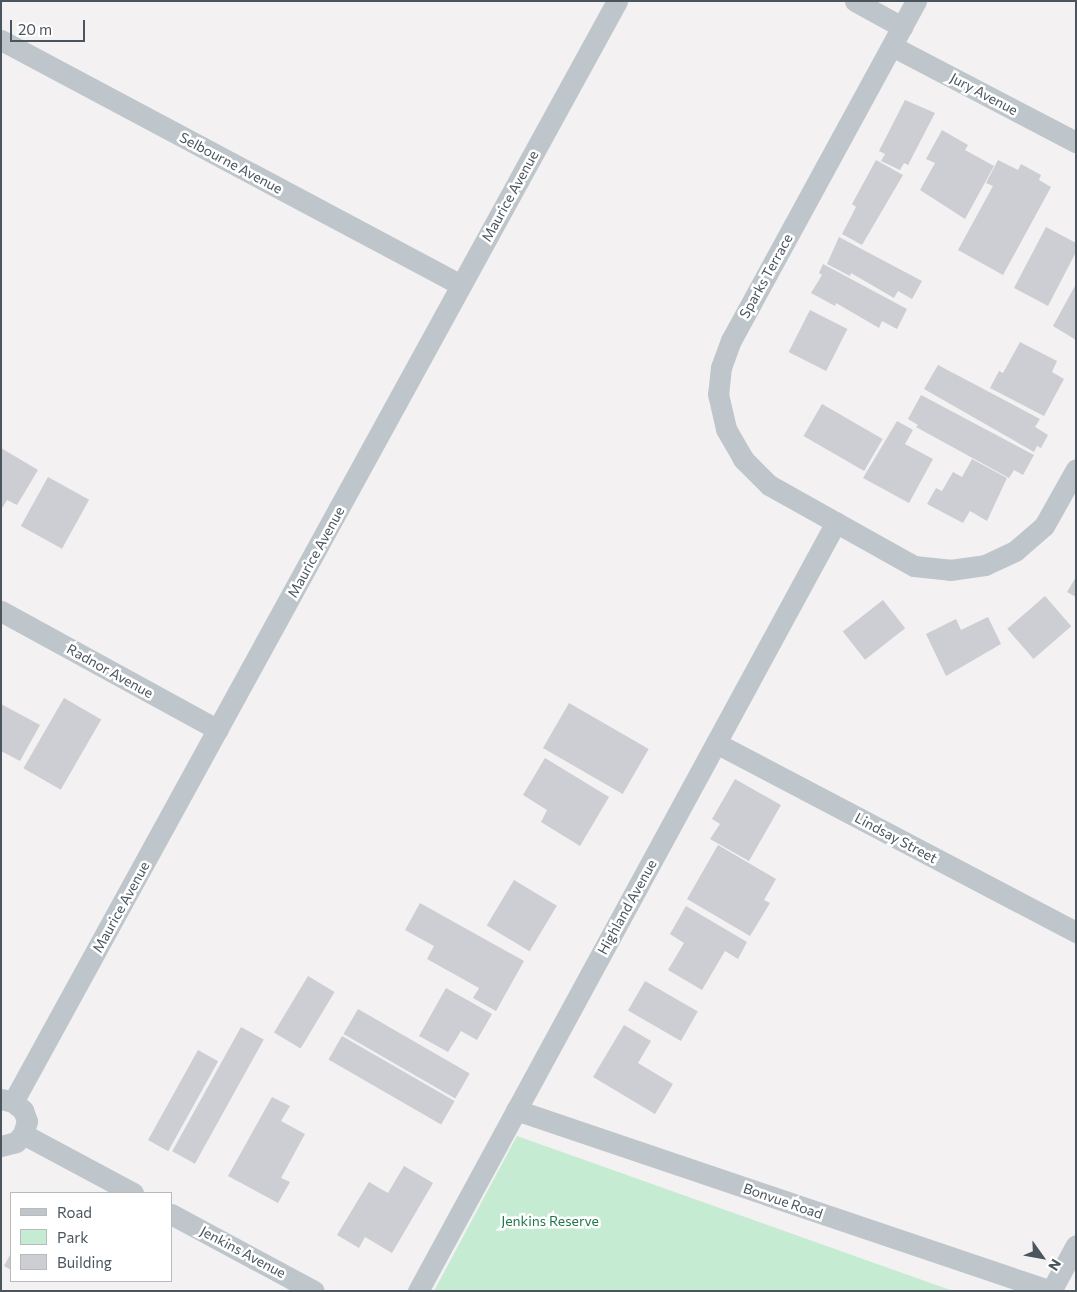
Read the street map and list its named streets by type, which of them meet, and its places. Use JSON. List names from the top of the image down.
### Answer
{
  "streets": {
    "street": [
      "Jury Avenue",
      "Selbourne Avenue",
      "Maurice Avenue",
      "Sparks Terrace",
      "Radnor Avenue",
      "Lindsay Street",
      "Highland Avenue",
      "Bonvue Road",
      "Jenkins Avenue"
    ]
  },
  "crossings": [
    ["Jury Avenue", "Sparks Terrace"],
    ["Selbourne Avenue", "Maurice Avenue"],
    ["Maurice Avenue", "Radnor Avenue"],
    ["Sparks Terrace", "Highland Avenue"],
    ["Lindsay Street", "Highland Avenue"],
    ["Highland Avenue", "Bonvue Road"]
  ],
  "parks": ["Jenkins Reserve"],
  "legend": ["Road", "Park", "Building"],
  "scale_bar": "20 m",
  "north": "bottom right"
}
